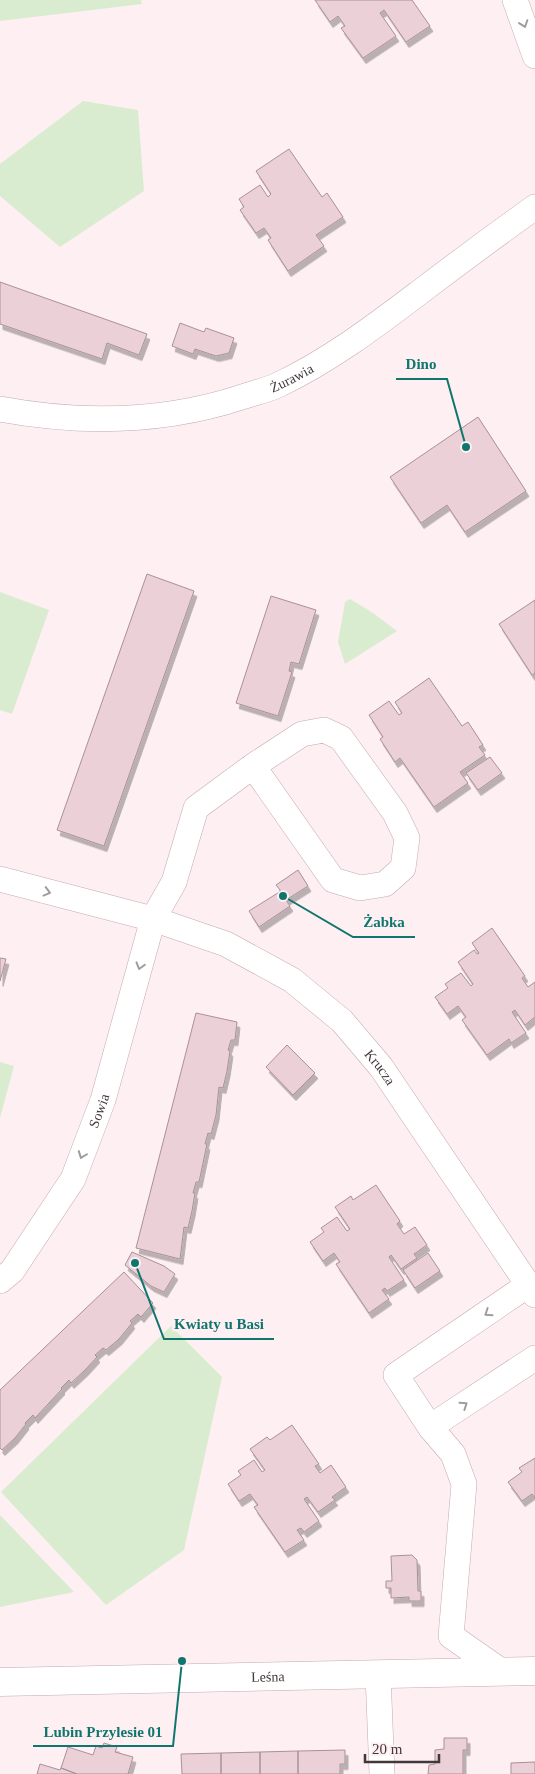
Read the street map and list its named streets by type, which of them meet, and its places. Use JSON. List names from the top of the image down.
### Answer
{
  "streets": {
    "street": [
      "Żurawia",
      "Krucza",
      "Sowia",
      "Leśna"
    ]
  },
  "crossings": [
    ["Krucza", "Sowia"]
  ],
  "one_way": ["Sowia"],
  "places": [
    "Dino",
    "Żabka",
    "Kwiaty u Basi",
    "Lubin Przylesie 01"
  ],
  "scale_bar": "20 m"
}
